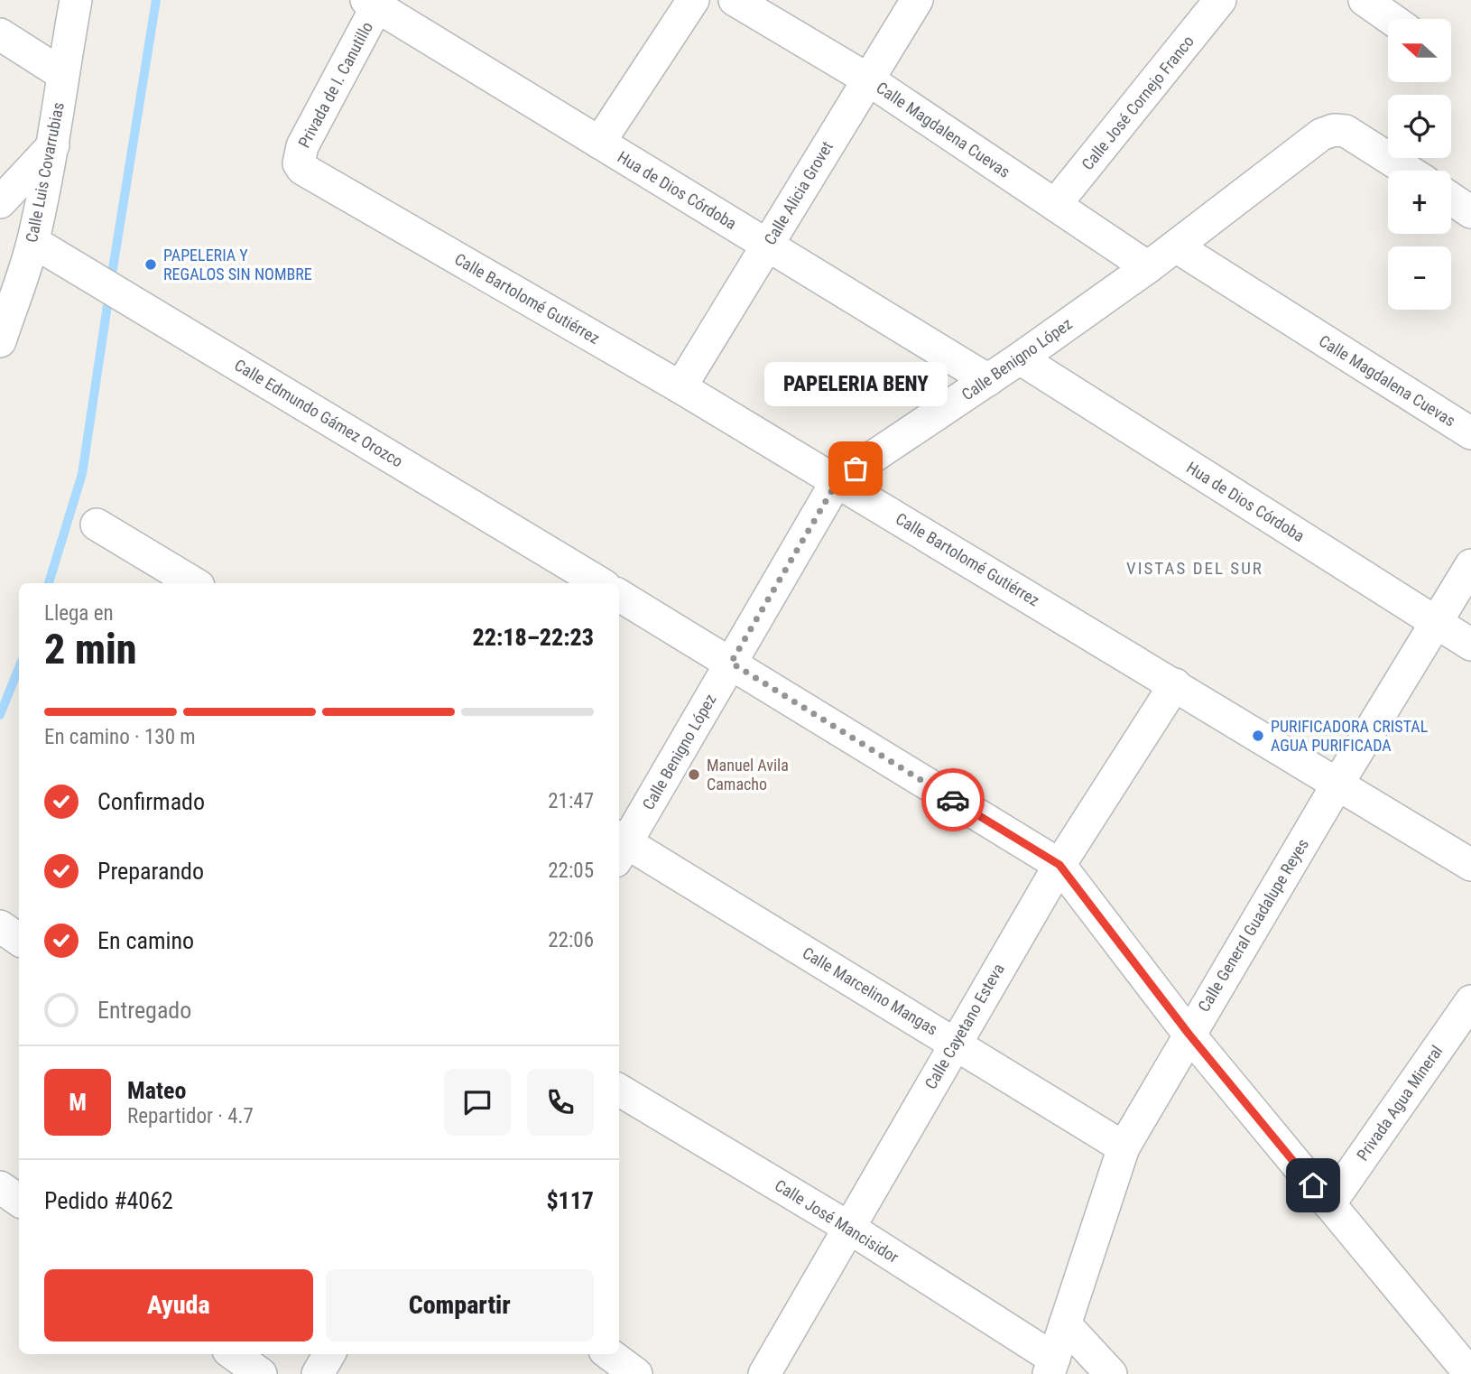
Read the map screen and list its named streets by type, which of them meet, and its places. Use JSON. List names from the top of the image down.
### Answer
{
  "streets": {
    "street": [
      "Privada de l. Canutillo",
      "Calle José Cornejo Franco",
      "Calle Magdalena Cuevas",
      "Calle Luis Covarrubias",
      "Hua de Dios Córdoba",
      "Calle Alicia Grovet",
      "Calle Bartolomé Gutiérrez",
      "Calle Benigno López",
      "Calle Edmundo Gámez Orozco",
      "Calle General Guadalupe Reyes",
      "Calle Marcelino Mangas",
      "Calle Cayetano Esteva",
      "Privada Agua Mineral",
      "Calle José Mancisidor"
    ]
  },
  "crossings": [
    ["Privada de l. Canutillo", "Hua de Dios Córdoba"],
    ["Privada de l. Canutillo", "Calle Bartolomé Gutiérrez"],
    ["Calle José Cornejo Franco", "Calle Magdalena Cuevas"],
    ["Calle Magdalena Cuevas", "Calle Alicia Grovet"],
    ["Calle Magdalena Cuevas", "Calle Benigno López"],
    ["Calle Luis Covarrubias", "Calle Edmundo Gámez Orozco"],
    ["Hua de Dios Córdoba", "Calle Alicia Grovet"],
    ["Hua de Dios Córdoba", "Calle Benigno López"],
    ["Hua de Dios Córdoba", "Calle General Guadalupe Reyes"],
    ["Calle Alicia Grovet", "Calle Bartolomé Gutiérrez"],
    ["Calle Bartolomé Gutiérrez", "Calle Benigno López"],
    ["Calle Bartolomé Gutiérrez", "Calle General Guadalupe Reyes"],
    ["Calle Bartolomé Gutiérrez", "Calle Cayetano Esteva"],
    ["Calle Benigno López", "Calle Marcelino Mangas"],
    ["Calle General Guadalupe Reyes", "Calle Marcelino Mangas"],
    ["Calle General Guadalupe Reyes", "Calle José Mancisidor"],
    ["Calle Marcelino Mangas", "Calle Cayetano Esteva"],
    ["Calle Cayetano Esteva", "Calle José Mancisidor"]
  ],
  "districts": ["VISTAS DEL SUR"],
  "places": [
    "PAPELERIA Y REGALOS SIN NOMBRE",
    "PAPELERIA BENY",
    "PURIFICADORA CRISTAL AGUA PURIFICADA",
    "Manuel Avila Camacho"
  ],
  "north": "left",
  "page": {
    "map_buttons": ["+", "−"],
    "bubble": "PAPELERIA BENY",
    "heading": ["2 min", "Llega en", "22:18–22:23"],
    "panel": [
      "Mateo",
      "Repartidor · 4.7",
      "Pedido #4062",
      "$117"
    ],
    "bar": "En camino · 130 m",
    "list": [
      ["Confirmado", "21:47"],
      ["Preparando", "22:05"],
      ["En camino", "22:06"],
      "Entregado"
    ],
    "round": "M",
    "buttons": ["Ayuda", "Compartir"]
  }
}
